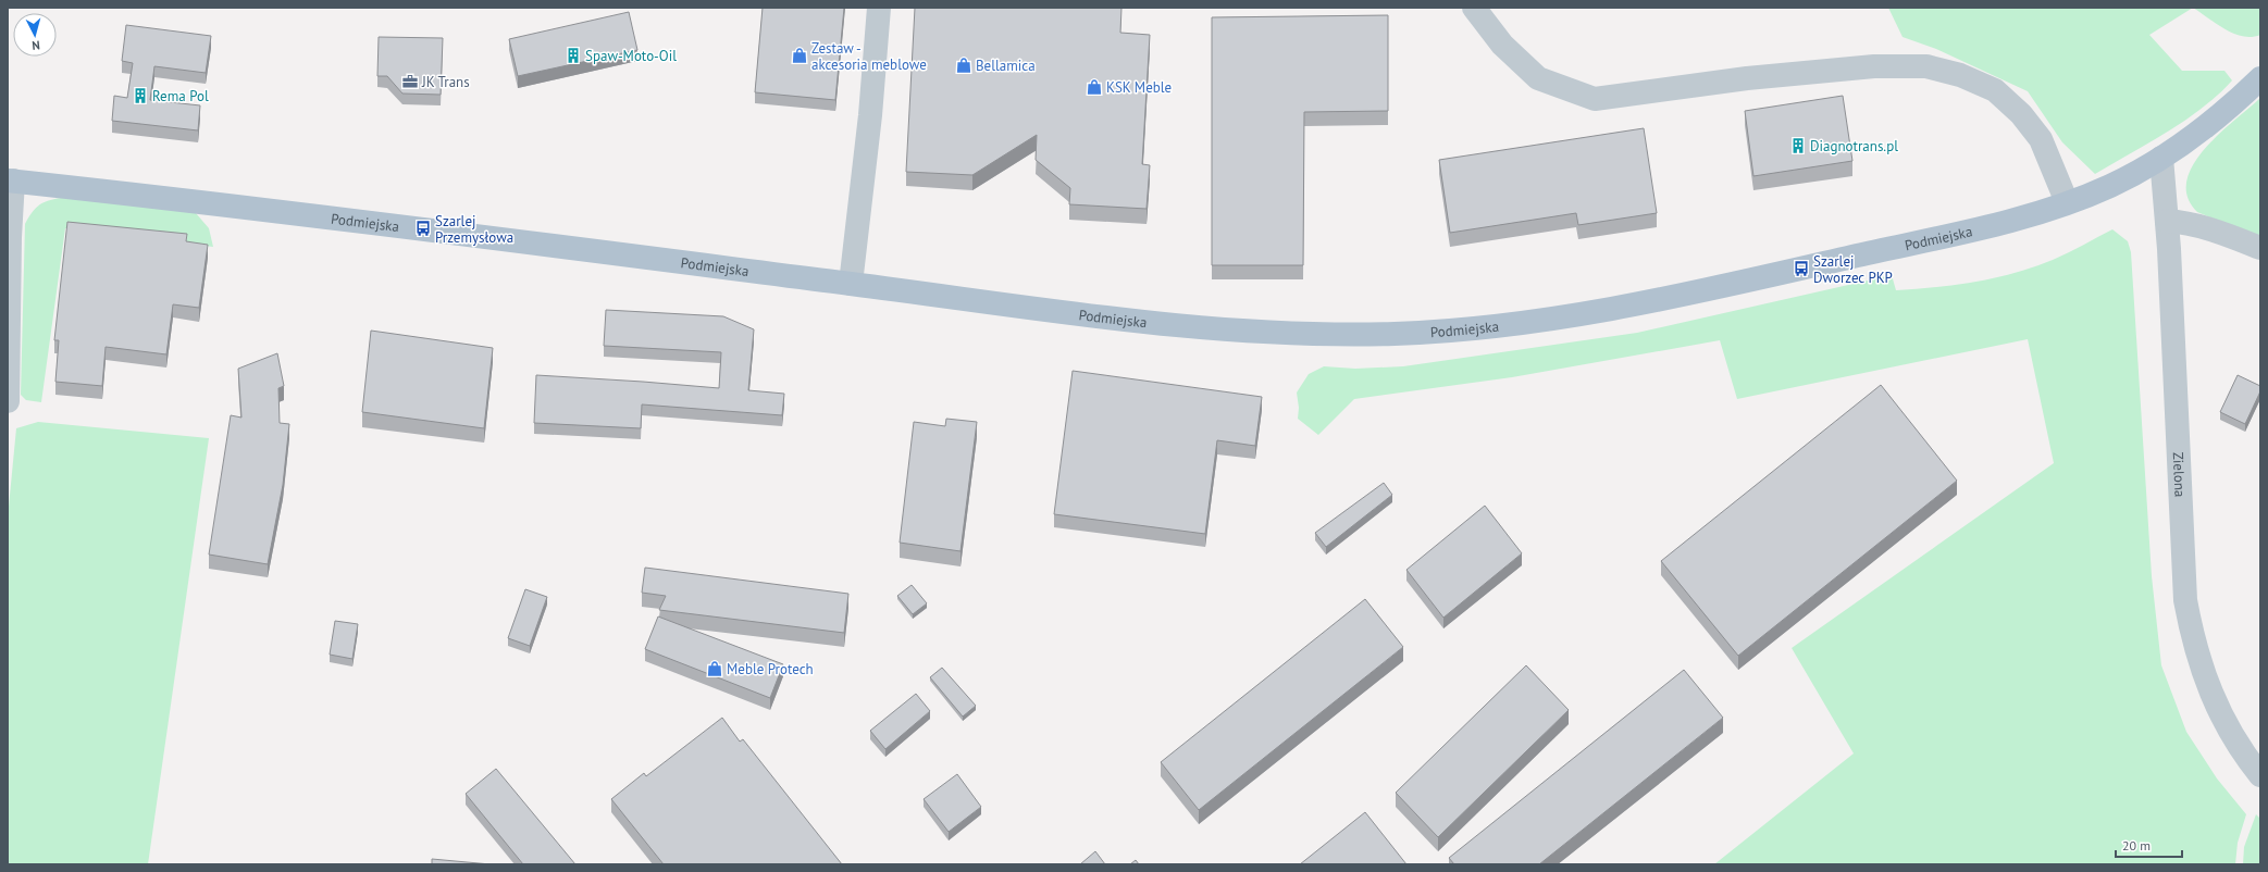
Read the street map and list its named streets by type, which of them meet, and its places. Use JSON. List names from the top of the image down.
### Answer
{
  "streets": {
    "main road": ["Podmiejska"],
    "street": ["Zielona"]
  },
  "crossings": [
    ["Podmiejska", "Zielona"]
  ],
  "places": {
    "building": ["Spaw-Moto-Oil", "Rema Pol", "Diagnotrans.pl"],
    "shop": [
      "Zestaw - akcesoria meblowe",
      "Bellamica",
      "KSK Meble",
      "Meble Protech"
    ],
    "office": ["JK Trans"],
    "bus stop": ["Szarlej Przemysłowa", "Szarlej Dworzec PKP"]
  },
  "scale_bar": "20 m",
  "north": "bottom"
}
